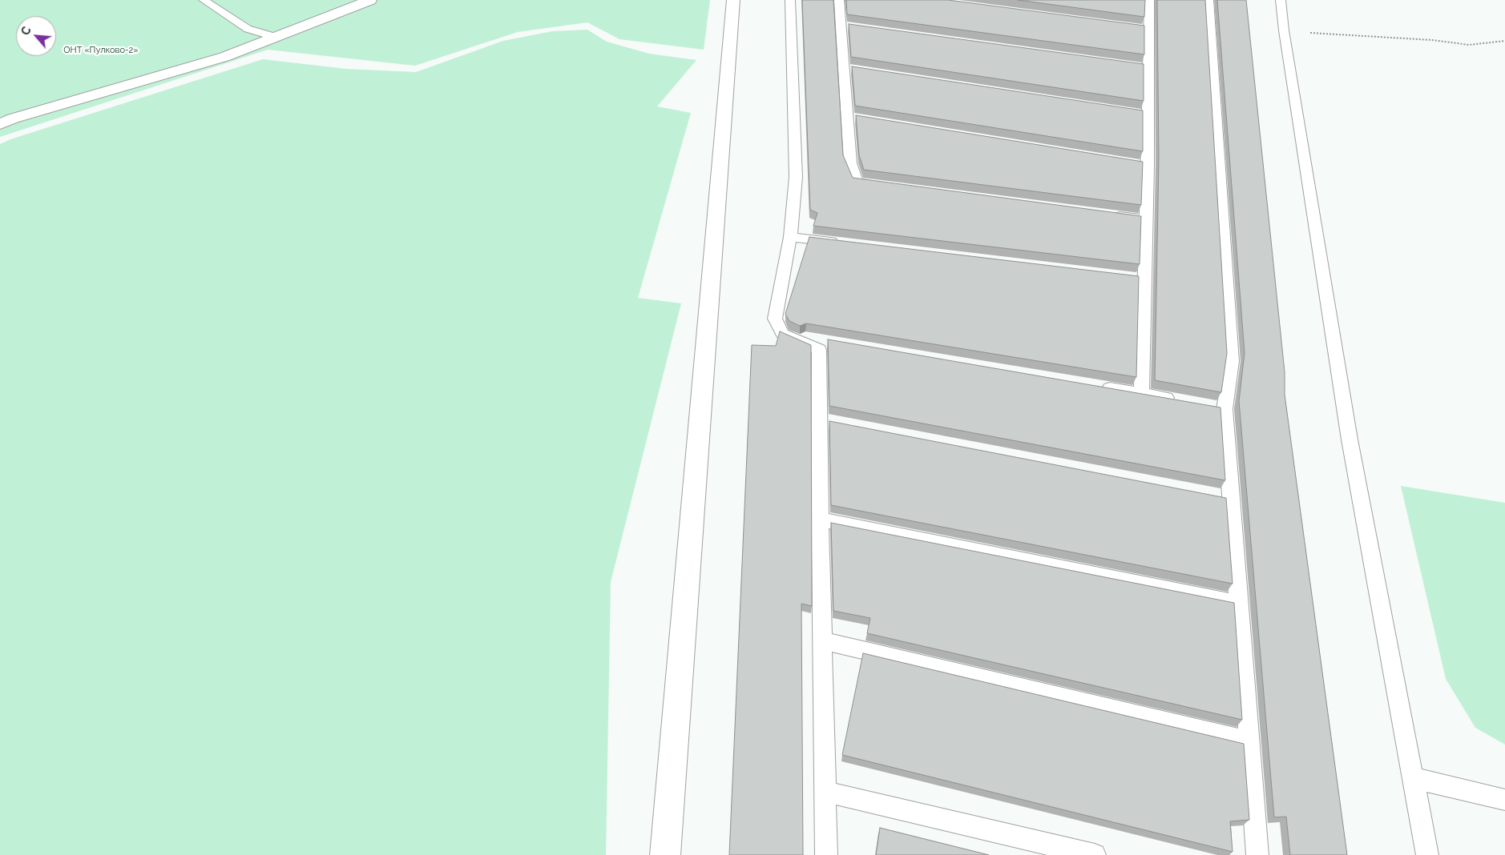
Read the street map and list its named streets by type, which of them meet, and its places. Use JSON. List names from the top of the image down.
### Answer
{
  "parks": ["ОНТ «Пулково-2»"],
  "north": "top left"
}
